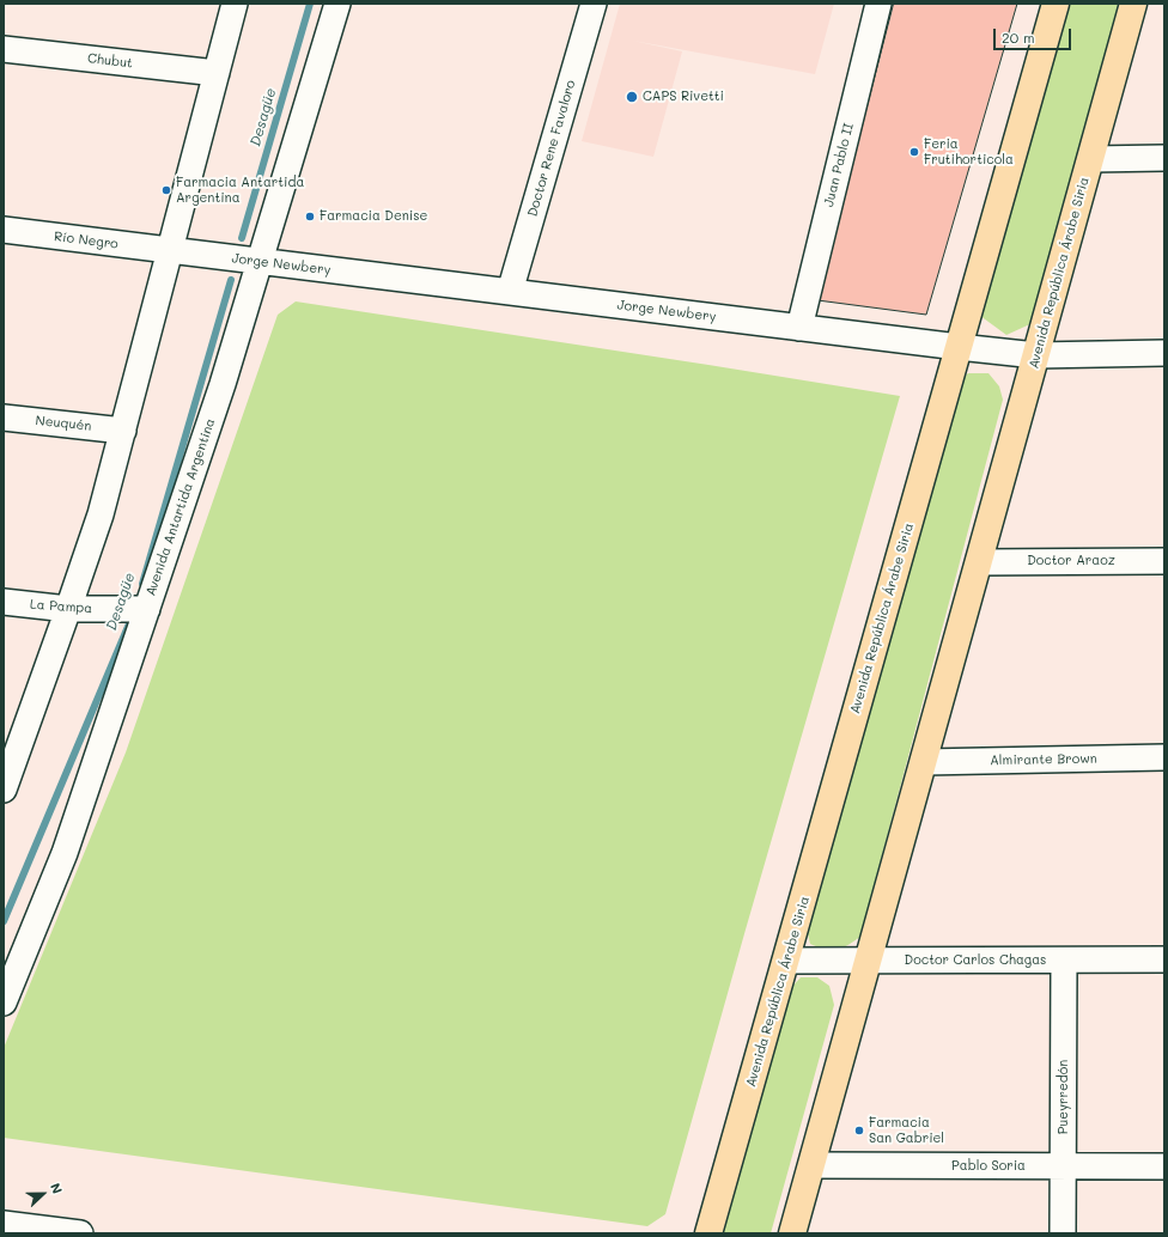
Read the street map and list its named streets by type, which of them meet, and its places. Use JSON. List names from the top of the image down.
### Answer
{
  "streets": {
    "main road": ["Avenida República Árabe Siria"],
    "street": [
      "Chubut",
      "Doctor Rene Favaloro",
      "Juan Pablo II",
      "Río Negro",
      "Jorge Newbery",
      "Neuquén",
      "Avenida Antartida Argentina",
      "Doctor Araoz",
      "La Pampa",
      "Almirante Brown",
      "Doctor Carlos Chagas",
      "Pueyrredón",
      "Pablo Soria"
    ]
  },
  "crossings": [
    ["Doctor Rene Favaloro", "Jorge Newbery"],
    ["Juan Pablo II", "Jorge Newbery"],
    ["Río Negro", "Jorge Newbery"],
    ["Jorge Newbery", "Avenida República Árabe Siria"],
    ["Jorge Newbery", "Avenida Antartida Argentina"],
    ["Avenida República Árabe Siria", "Doctor Araoz"],
    ["Avenida República Árabe Siria", "Almirante Brown"],
    ["Avenida República Árabe Siria", "Doctor Carlos Chagas"],
    ["Avenida República Árabe Siria", "Pablo Soria"],
    ["Avenida Antartida Argentina", "La Pampa"],
    ["Doctor Carlos Chagas", "Pueyrredón"],
    ["Pueyrredón", "Pablo Soria"]
  ],
  "water": ["Desagüe"],
  "places": [
    "CAPS Rivetti",
    "Feria Frutihorticola",
    "Farmacia Antartida Argentina",
    "Farmacia Denise",
    "Farmacia San Gabriel"
  ],
  "scale_bar": "20 m",
  "north": "right"
}
